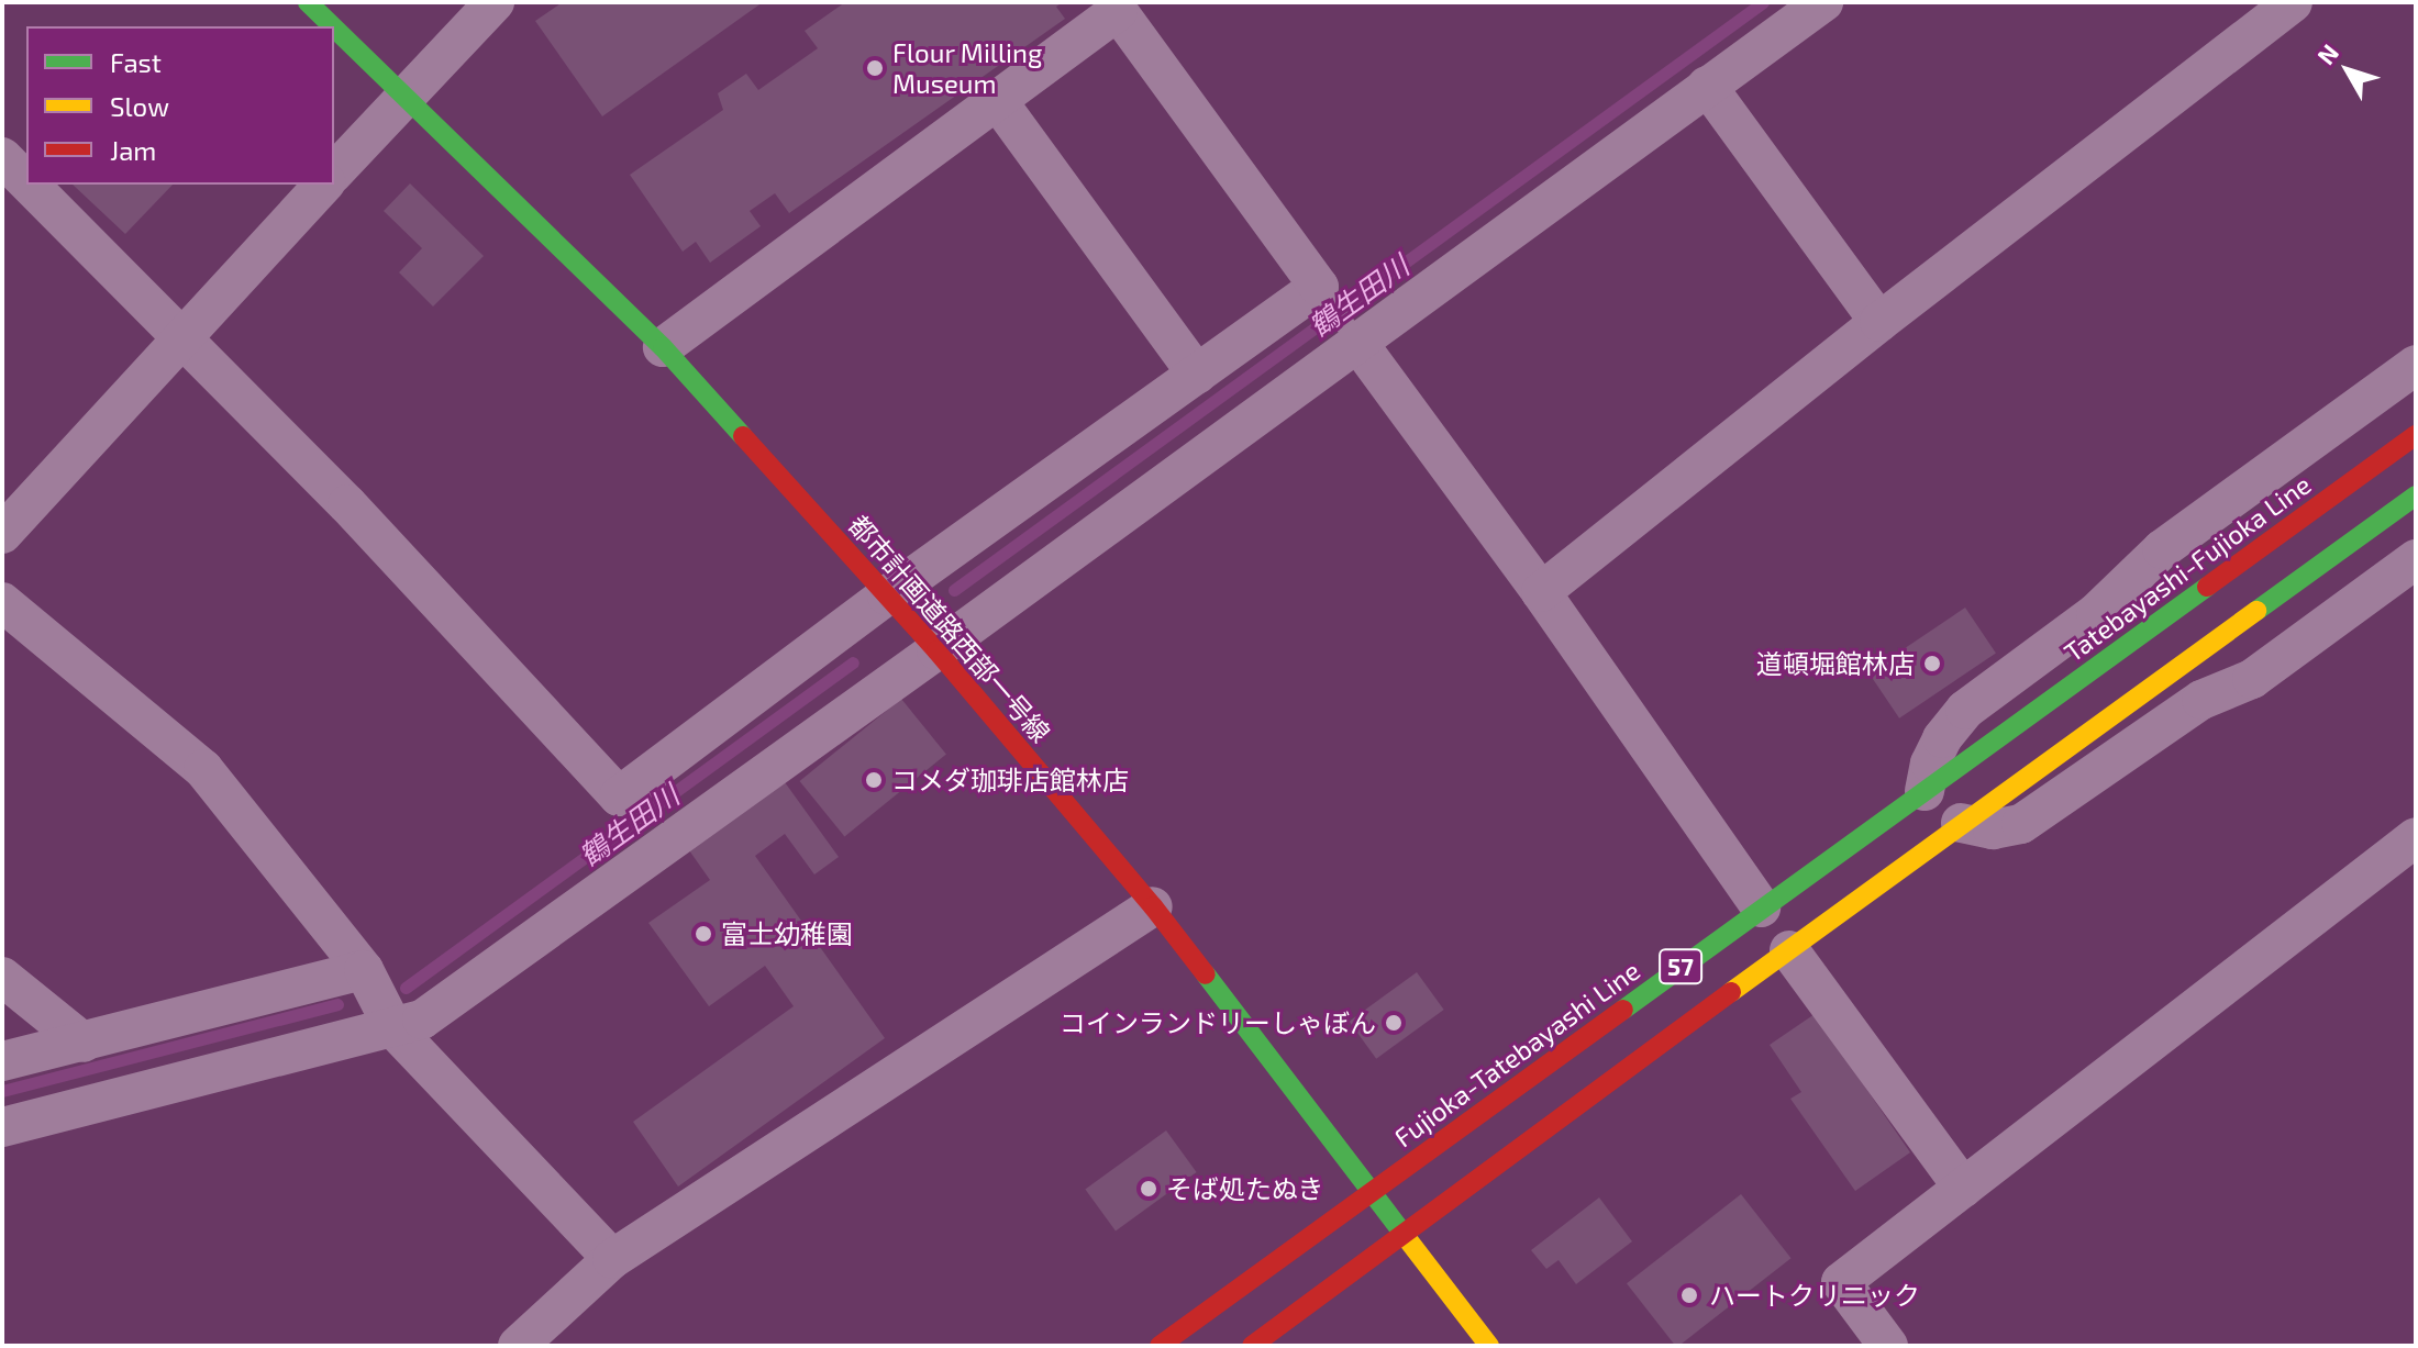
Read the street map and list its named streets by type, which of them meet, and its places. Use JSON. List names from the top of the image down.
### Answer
{
  "streets": {
    "main road": [
      "Tatebayashi-Fujioka Line",
      "都市計画道路西部一号線",
      "57",
      "Fujioka-Tatebayashi Line"
    ]
  },
  "crossings": [
    ["Tatebayashi-Fujioka Line", "Fujioka-Tatebayashi Line"],
    ["都市計画道路西部一号線", "57"],
    ["都市計画道路西部一号線", "Fujioka-Tatebayashi Line"]
  ],
  "water": ["鶴生田川"],
  "places": [
    "Flour Milling Museum",
    "道頓堀館林店",
    "コメダ珈琲店館林店",
    "富士幼稚園",
    "コインランドリーしゃぼん",
    "そば処たぬき",
    "ハートクリニック"
  ],
  "legend": ["Fast", "Slow", "Jam"],
  "north": "top left"
}
